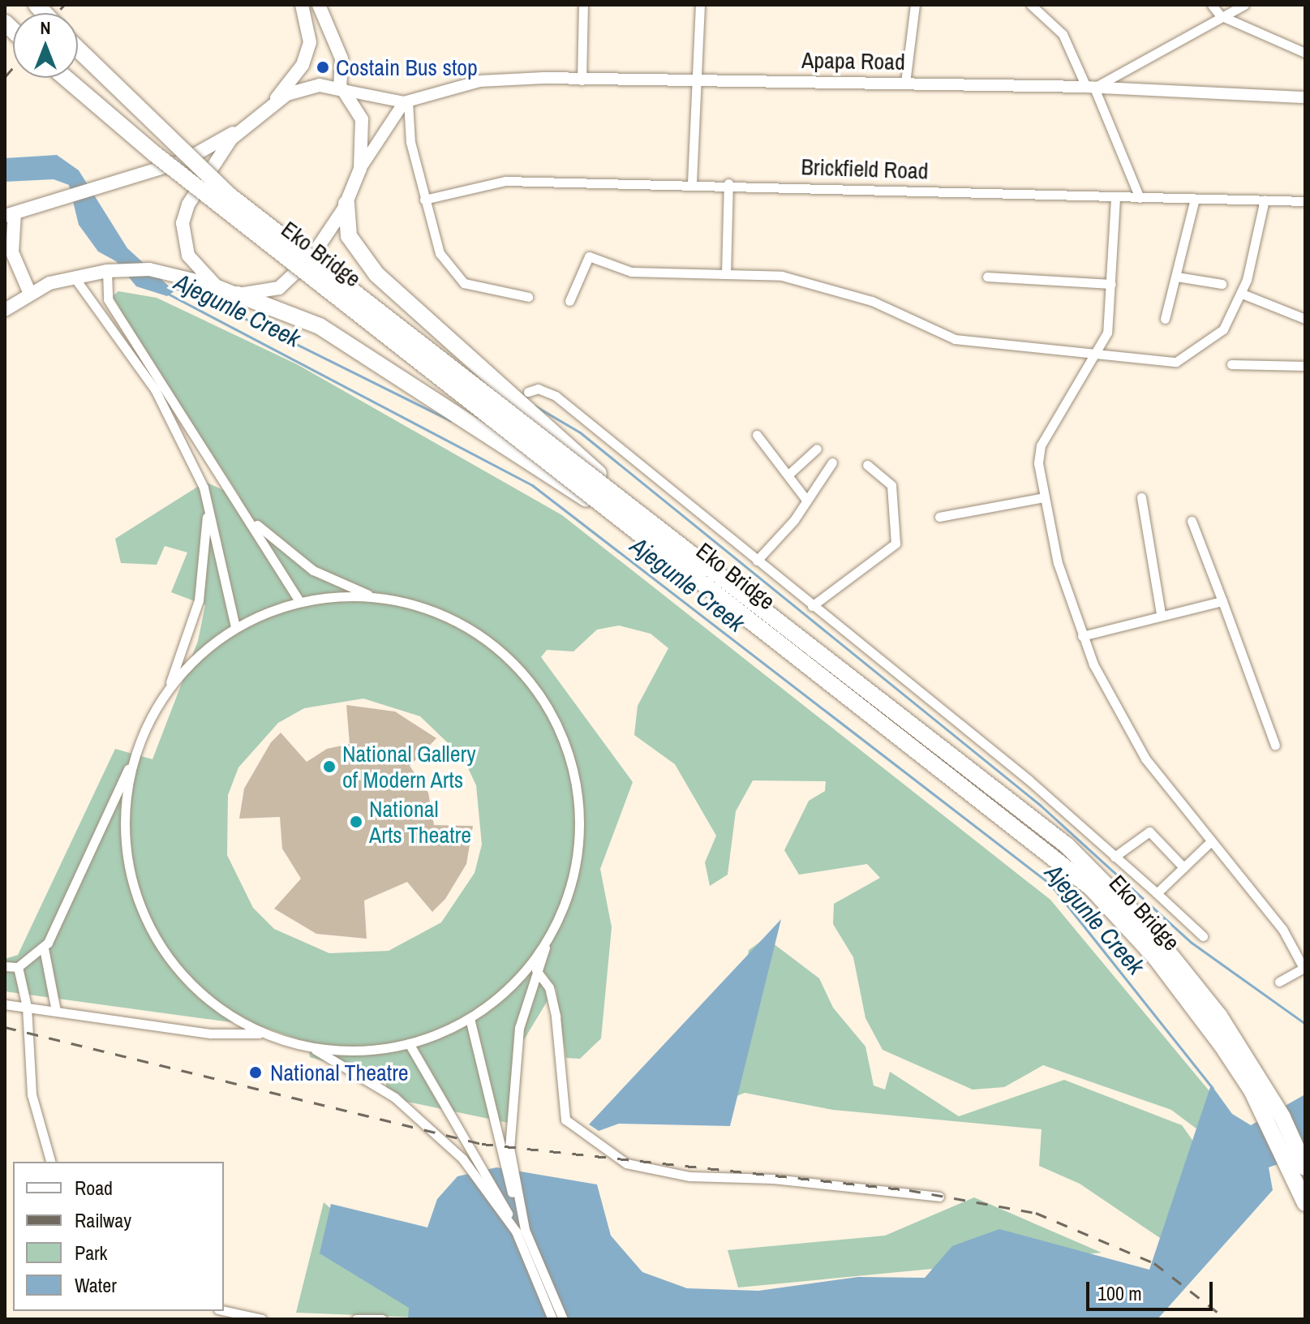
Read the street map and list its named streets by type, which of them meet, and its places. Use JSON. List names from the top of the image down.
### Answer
{
  "streets": {
    "highway": ["Eko Bridge"],
    "street": ["Apapa Road", "Brickfield Road"]
  },
  "water": ["Ajegunle Creek"],
  "places": [
    "Costain Bus stop",
    "National Gallery of Modern Arts",
    "National Arts Theatre",
    "National Theatre"
  ],
  "legend": [
    "Road",
    "Railway",
    "Park",
    "Water"
  ],
  "scale_bar": "100 m",
  "north": "top"
}
